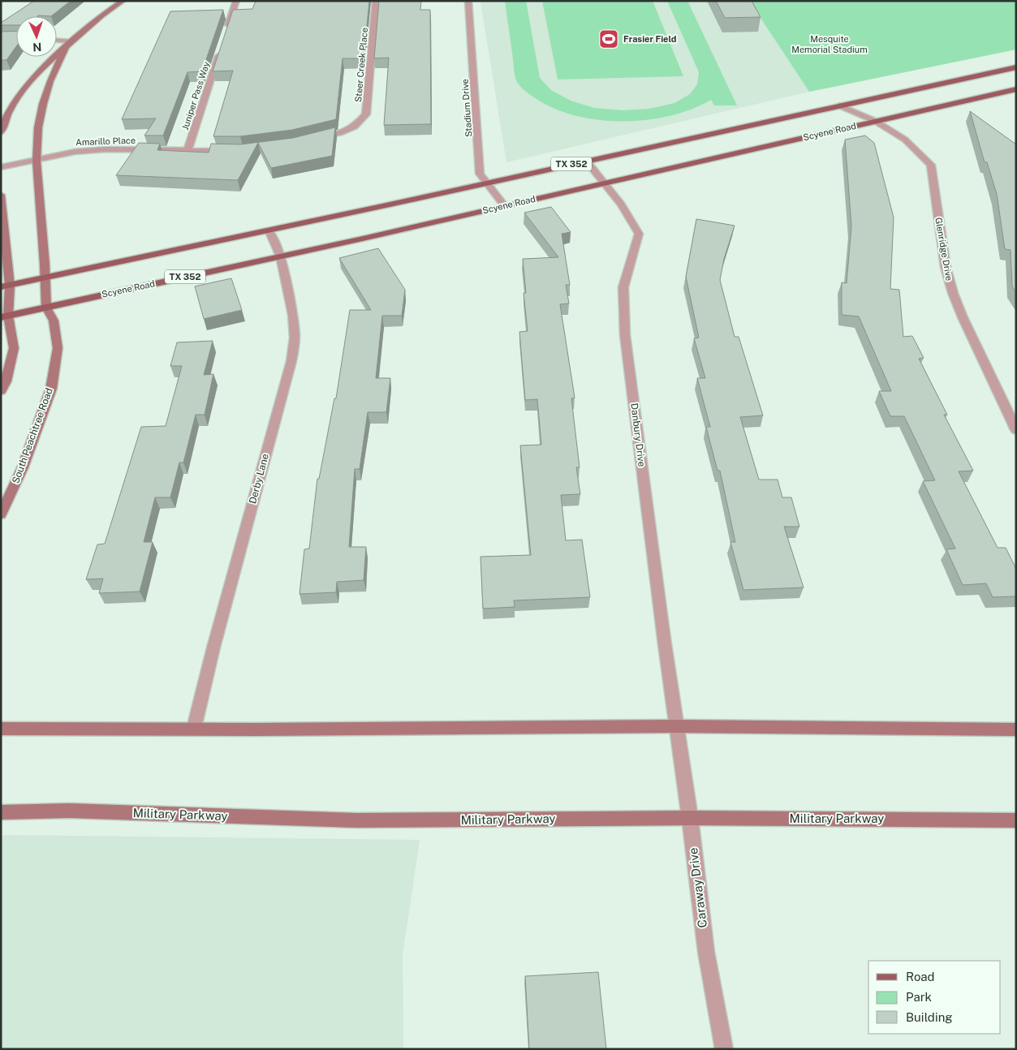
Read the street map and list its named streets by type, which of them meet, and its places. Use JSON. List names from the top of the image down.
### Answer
{
  "streets": {
    "main road": [
      "Scyene Road",
      "TX 352",
      "South Peachtree Road",
      "Military Parkway"
    ],
    "street": [
      "Steer Creek Place",
      "Juniper Pass Way",
      "Stadium Drive",
      "Amarillo Place",
      "Glenridge Drive",
      "Danbury Drive",
      "Derby Lane",
      "Caraway Drive"
    ]
  },
  "crossings": [
    ["Juniper Pass Way", "Amarillo Place"],
    ["Stadium Drive", "Scyene Road"],
    ["Stadium Drive", "TX 352"],
    ["Scyene Road", "Glenridge Drive"],
    ["Scyene Road", "Danbury Drive"],
    ["Scyene Road", "South Peachtree Road"],
    ["Scyene Road", "Derby Lane"],
    ["TX 352", "Glenridge Drive"],
    ["TX 352", "Danbury Drive"],
    ["TX 352", "Derby Lane"],
    ["Danbury Drive", "Caraway Drive"],
    ["Military Parkway", "Caraway Drive"]
  ],
  "parks": ["Mesquite Memorial Stadium"],
  "places": {
    "sports": ["Frasier Field"]
  },
  "legend": ["Road", "Park", "Building"],
  "north": "bottom"
}
